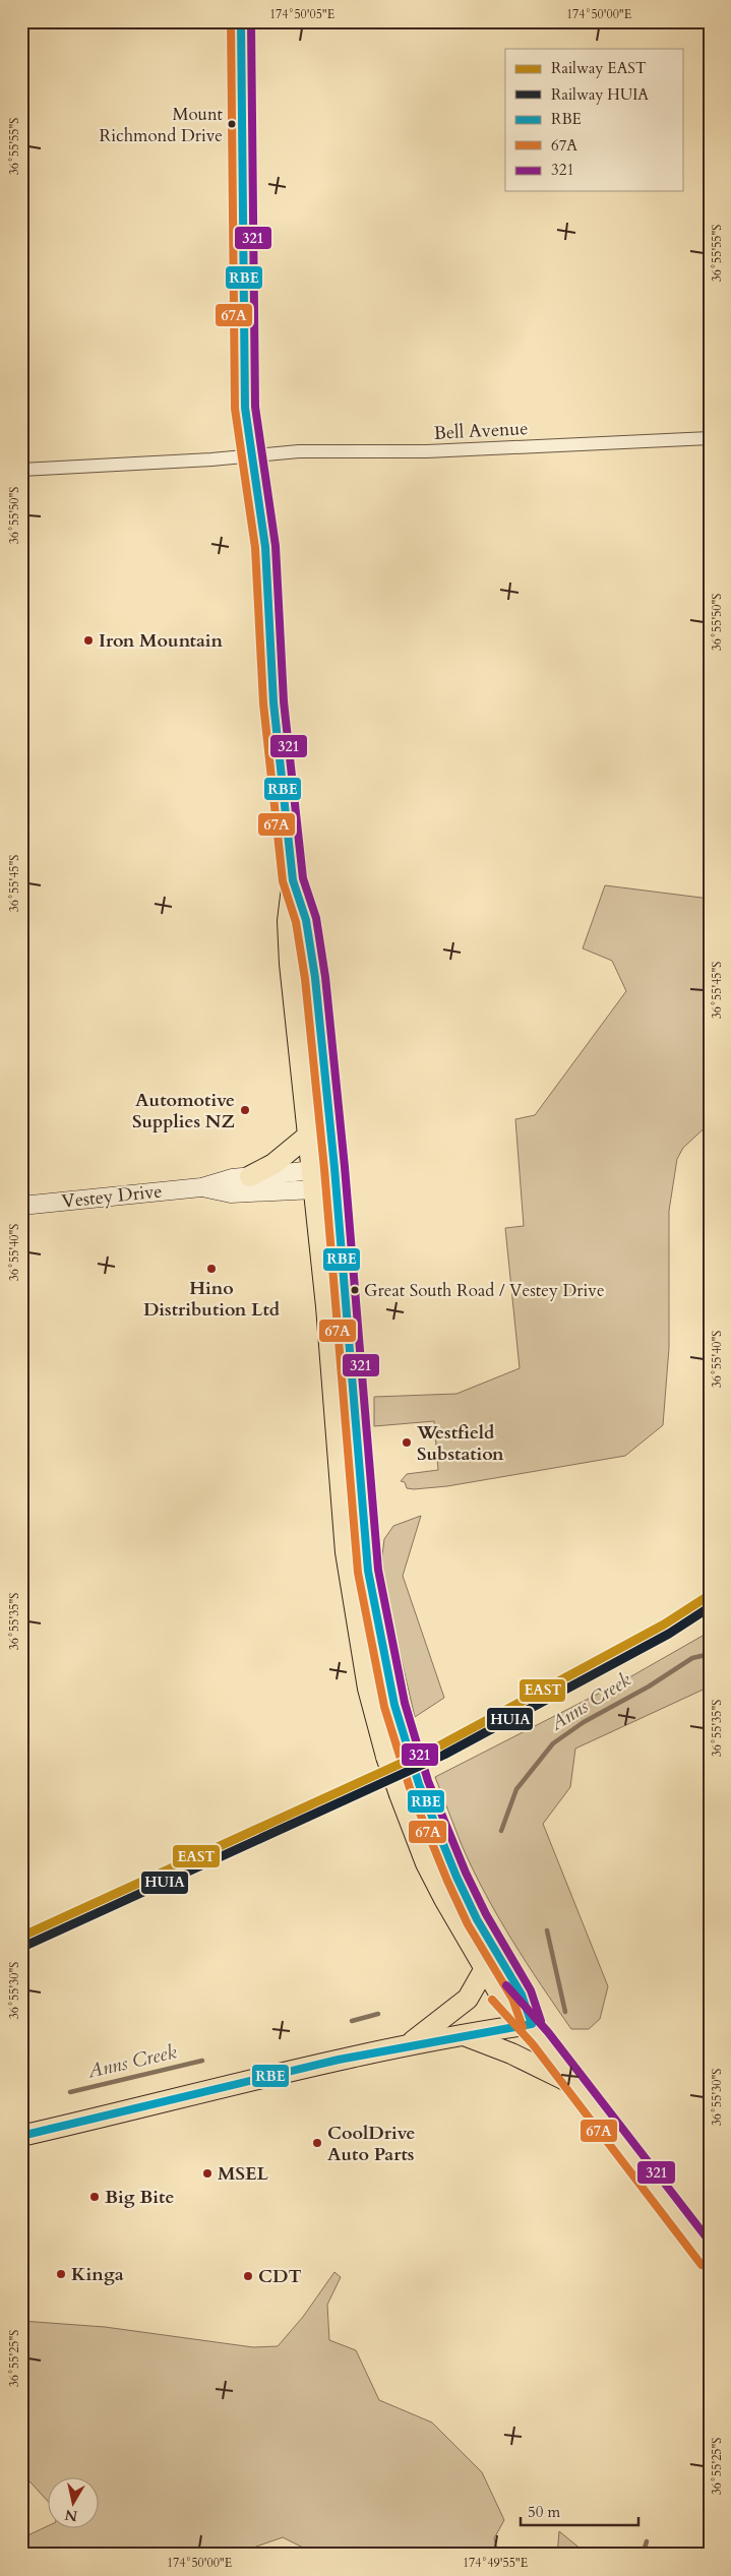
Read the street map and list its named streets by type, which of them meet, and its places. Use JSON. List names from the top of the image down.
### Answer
{
  "streets": {
    "street": ["Bell Avenue", "Vestey Drive"]
  },
  "water": ["Anns Creek"],
  "places": [
    "Mount Richmond Drive",
    "Iron Mountain",
    "Automotive Supplies NZ",
    "Hino Distribution Ltd",
    "Great South Road / Vestey Drive",
    "Westfield Substation",
    "CoolDrive Auto Parts",
    "MSEL",
    "Big Bite",
    "Kinga",
    "CDT"
  ],
  "lines": [
    "transit line RBE",
    "transit line 67A",
    "transit line 321",
    "rail line EAST",
    "rail line HUIA"
  ],
  "legend": [
    "Railway EAST",
    "Railway HUIA",
    "RBE",
    "67A",
    "321"
  ],
  "scale_bar": "50 m",
  "north": "bottom",
  "coordinates": [
    "174°50'05\"E",
    "174°50'00\"E",
    "36°55'55\"S",
    "36°55'50\"S",
    "36°55'45\"S",
    "36°55'40\"S",
    "36°55'35\"S",
    "36°55'30\"S",
    "36°55'25\"S",
    "174°49'55\"E"
  ]
}
